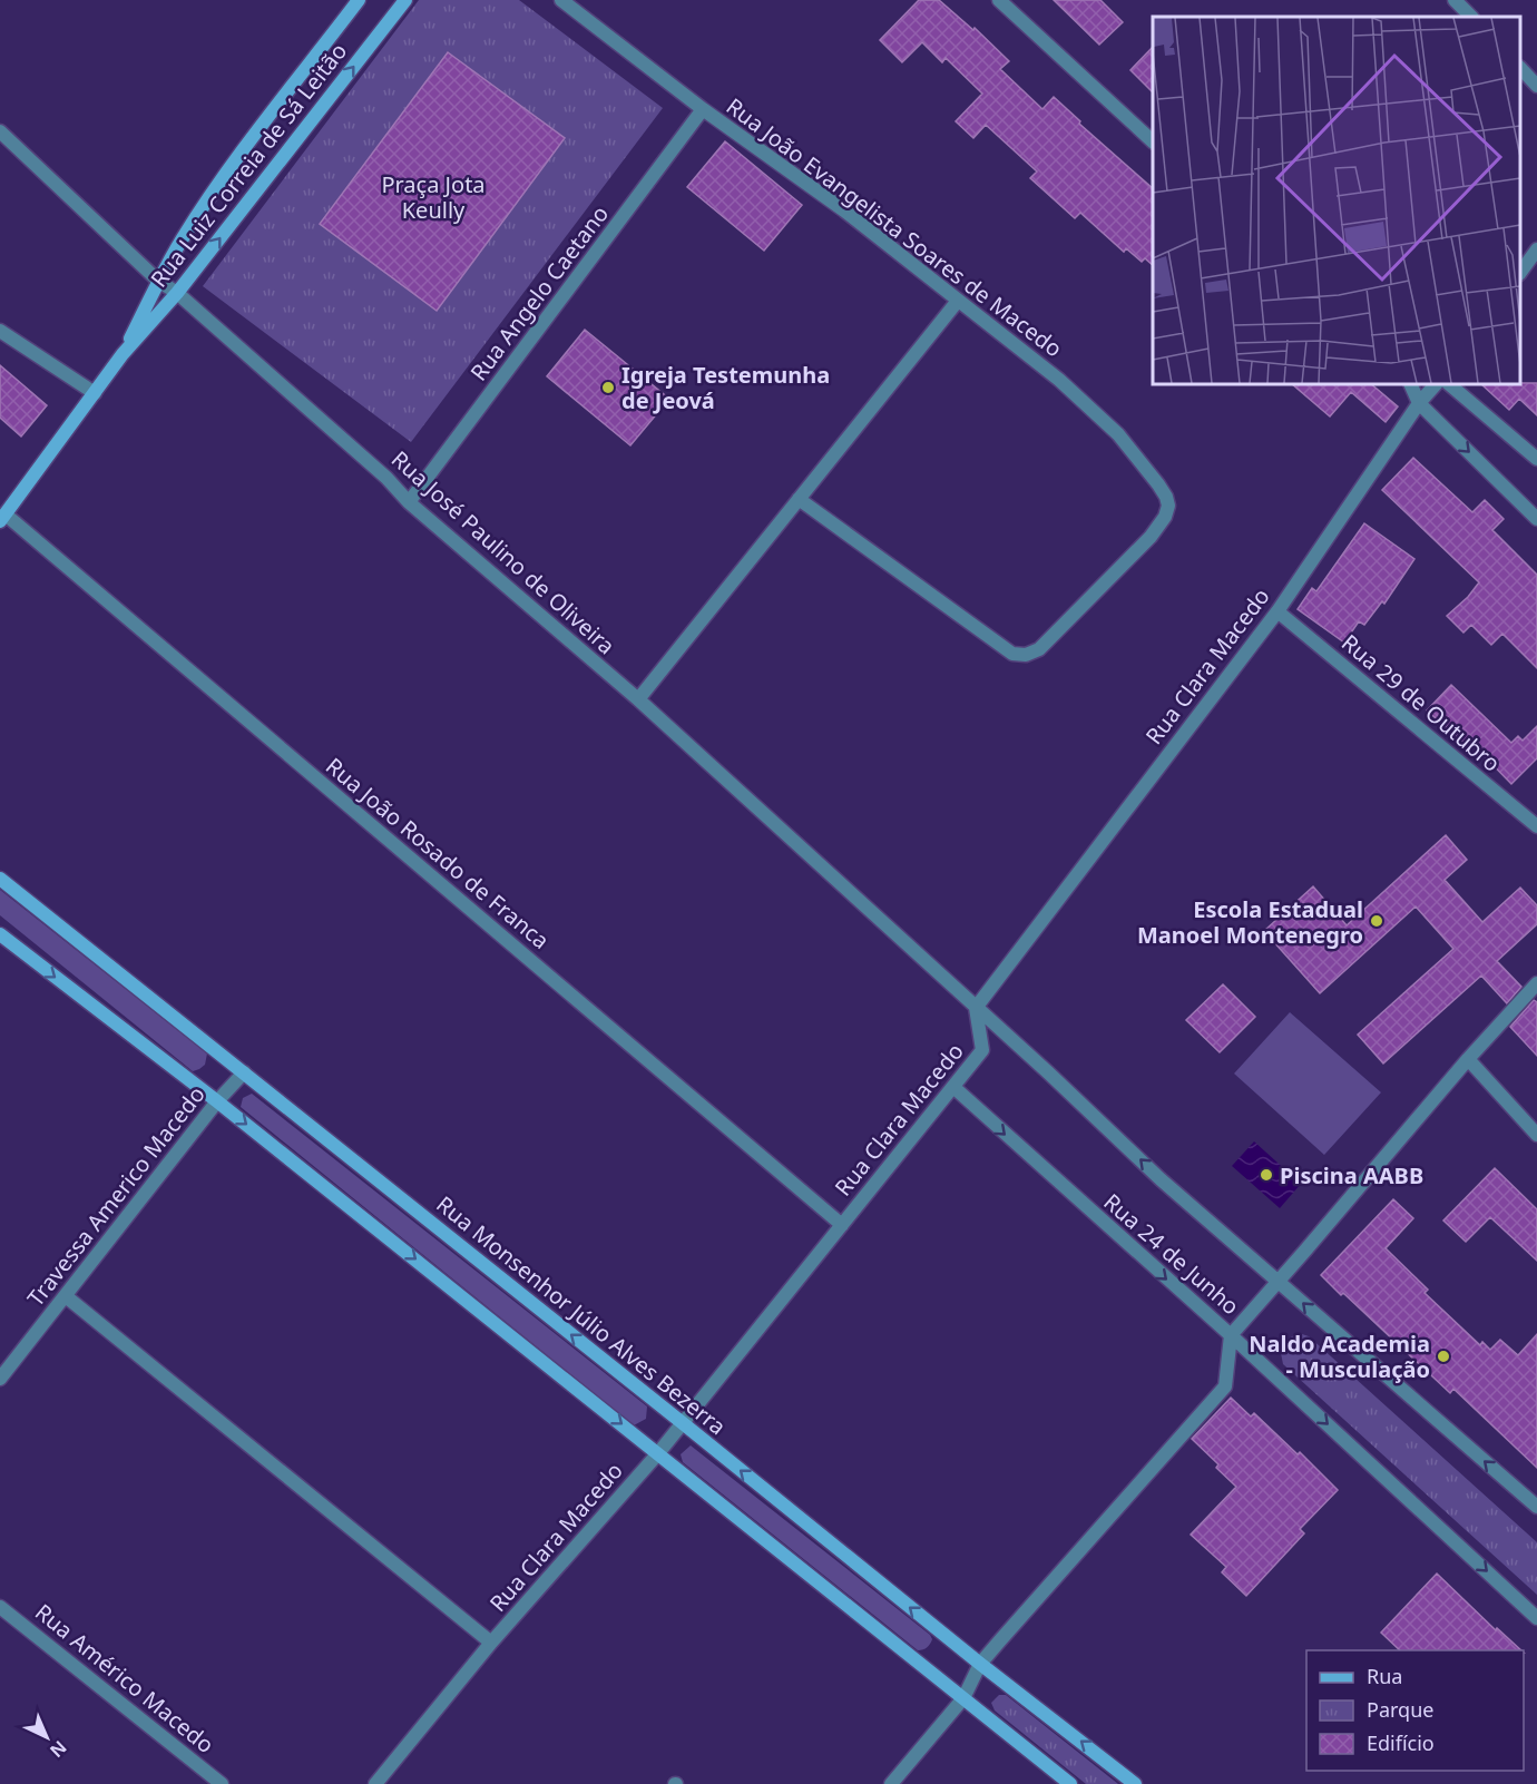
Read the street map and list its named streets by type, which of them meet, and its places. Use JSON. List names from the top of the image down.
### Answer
{
  "streets": {
    "street": [
      "Rua Luiz Correia de Sá Leitão",
      "Rua João Evangelista Soares de Macedo",
      "Rua Angelo Caetano",
      "Rua José Paulino de Oliveira",
      "Rua Clara Macedo",
      "Rua 29 de Outubro",
      "Rua João Rosado de Franca",
      "Travessa Americo Macedo",
      "Rua 24 de Junho",
      "Rua Monsenhor Júlio Alves Bezerra",
      "Rua Américo Macedo"
    ]
  },
  "crossings": [
    ["Rua Luiz Correia de Sá Leitão", "Rua José Paulino de Oliveira"],
    ["Rua Luiz Correia de Sá Leitão", "Rua João Rosado de Franca"],
    ["Rua João Evangelista Soares de Macedo", "Rua Angelo Caetano"],
    ["Rua Angelo Caetano", "Rua José Paulino de Oliveira"],
    ["Rua José Paulino de Oliveira", "Rua Clara Macedo"],
    ["Rua Clara Macedo", "Rua 29 de Outubro"],
    ["Rua Clara Macedo", "Rua João Rosado de Franca"],
    ["Rua Clara Macedo", "Rua 24 de Junho"],
    ["Rua Clara Macedo", "Rua Monsenhor Júlio Alves Bezerra"],
    ["Travessa Americo Macedo", "Rua Monsenhor Júlio Alves Bezerra"]
  ],
  "parks": ["Praça Jota Keully"],
  "places": [
    "Igreja Testemunha de Jeová",
    "Escola Estadual Manoel Montenegro",
    "Piscina AABB",
    "Naldo Academia - Musculação"
  ],
  "legend": ["Rua", "Parque", "Edifício"],
  "north": "bottom right"
}
